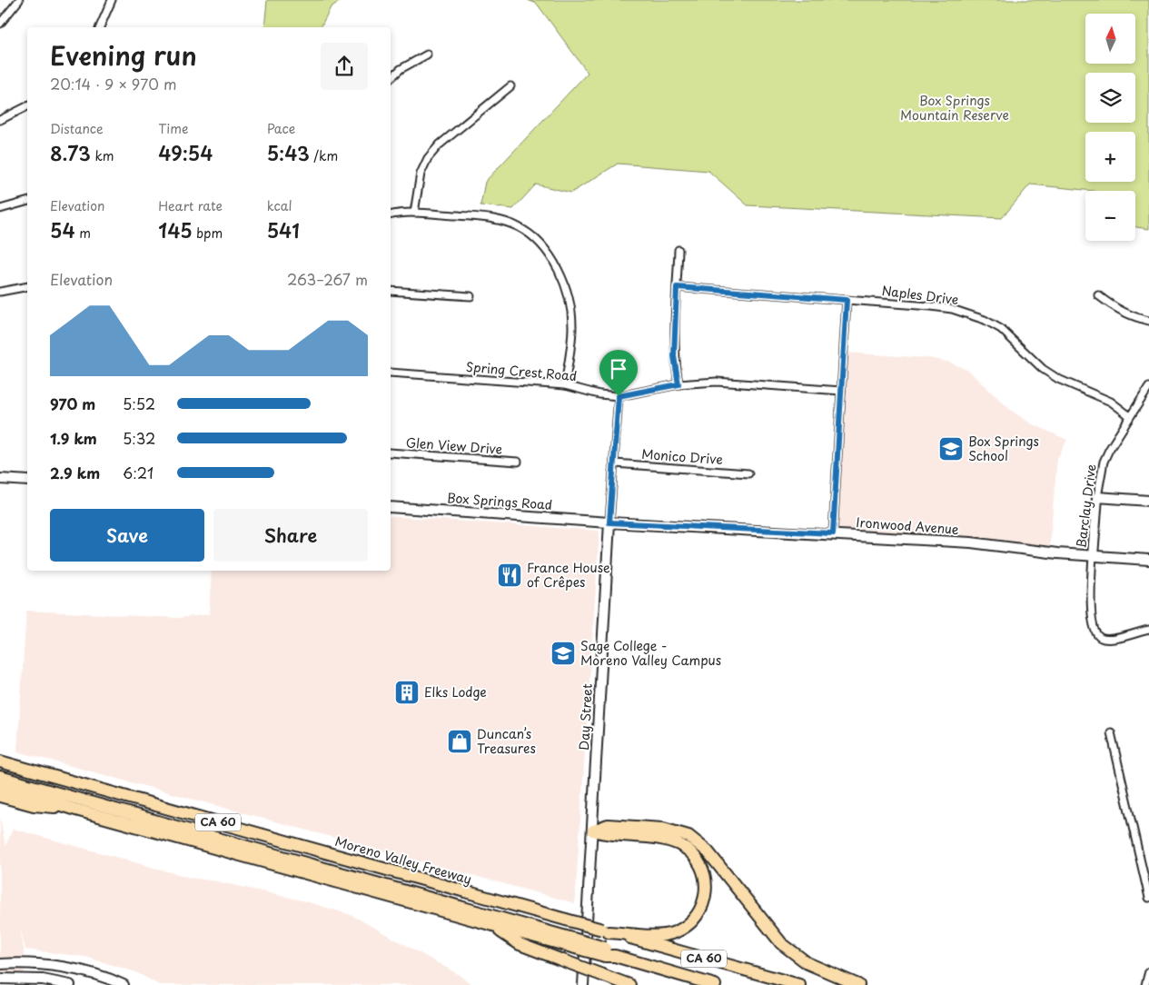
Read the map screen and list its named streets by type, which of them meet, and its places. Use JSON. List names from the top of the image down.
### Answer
{
  "streets": {
    "highway": ["CA 60", "Moreno Valley Freeway"],
    "main road": [
      "Box Springs Road",
      "Barclay Drive",
      "Ironwood Avenue",
      "Day Street"
    ],
    "street": [
      "Naples Drive",
      "Spring Crest Road",
      "Glen View Drive",
      "Monico Drive"
    ]
  },
  "crossings": [
    ["Naples Drive", "Barclay Drive"],
    ["Spring Crest Road", "Day Street"],
    ["Monico Drive", "Day Street"],
    ["Box Springs Road", "Ironwood Avenue"],
    ["Box Springs Road", "Day Street"],
    ["Barclay Drive", "Ironwood Avenue"],
    ["Ironwood Avenue", "Day Street"]
  ],
  "parks": ["Box Springs Mountain Reserve"],
  "places": {
    "school or university": ["Box Springs School", "Sage College - Moreno Valley Campus"],
    "restaurant": ["France House of Crêpes"],
    "building": ["Elks Lodge"],
    "shop": ["Duncan’s Treasures"]
  },
  "north": "top",
  "page": {
    "map_buttons": ["+", "−"],
    "heading": ["Evening run", "20:14 · 9 × 970 m"],
    "stats": [
      ["Distance", "8.73 km"],
      ["Time", "49:54"],
      ["Pace", "5:43 /km"],
      ["Elevation", "54 m"],
      ["Heart rate", "145 bpm"],
      ["kcal", "541"]
    ],
    "chart": ["Elevation", "263–267 m"],
    "list": [
      {
        "name": "970 m",
        "note": "5:52"
      },
      {
        "name": "1.9 km",
        "note": "5:32"
      },
      {
        "name": "2.9 km",
        "note": "6:21"
      }
    ],
    "buttons": ["Save", "Share"]
  }
}
